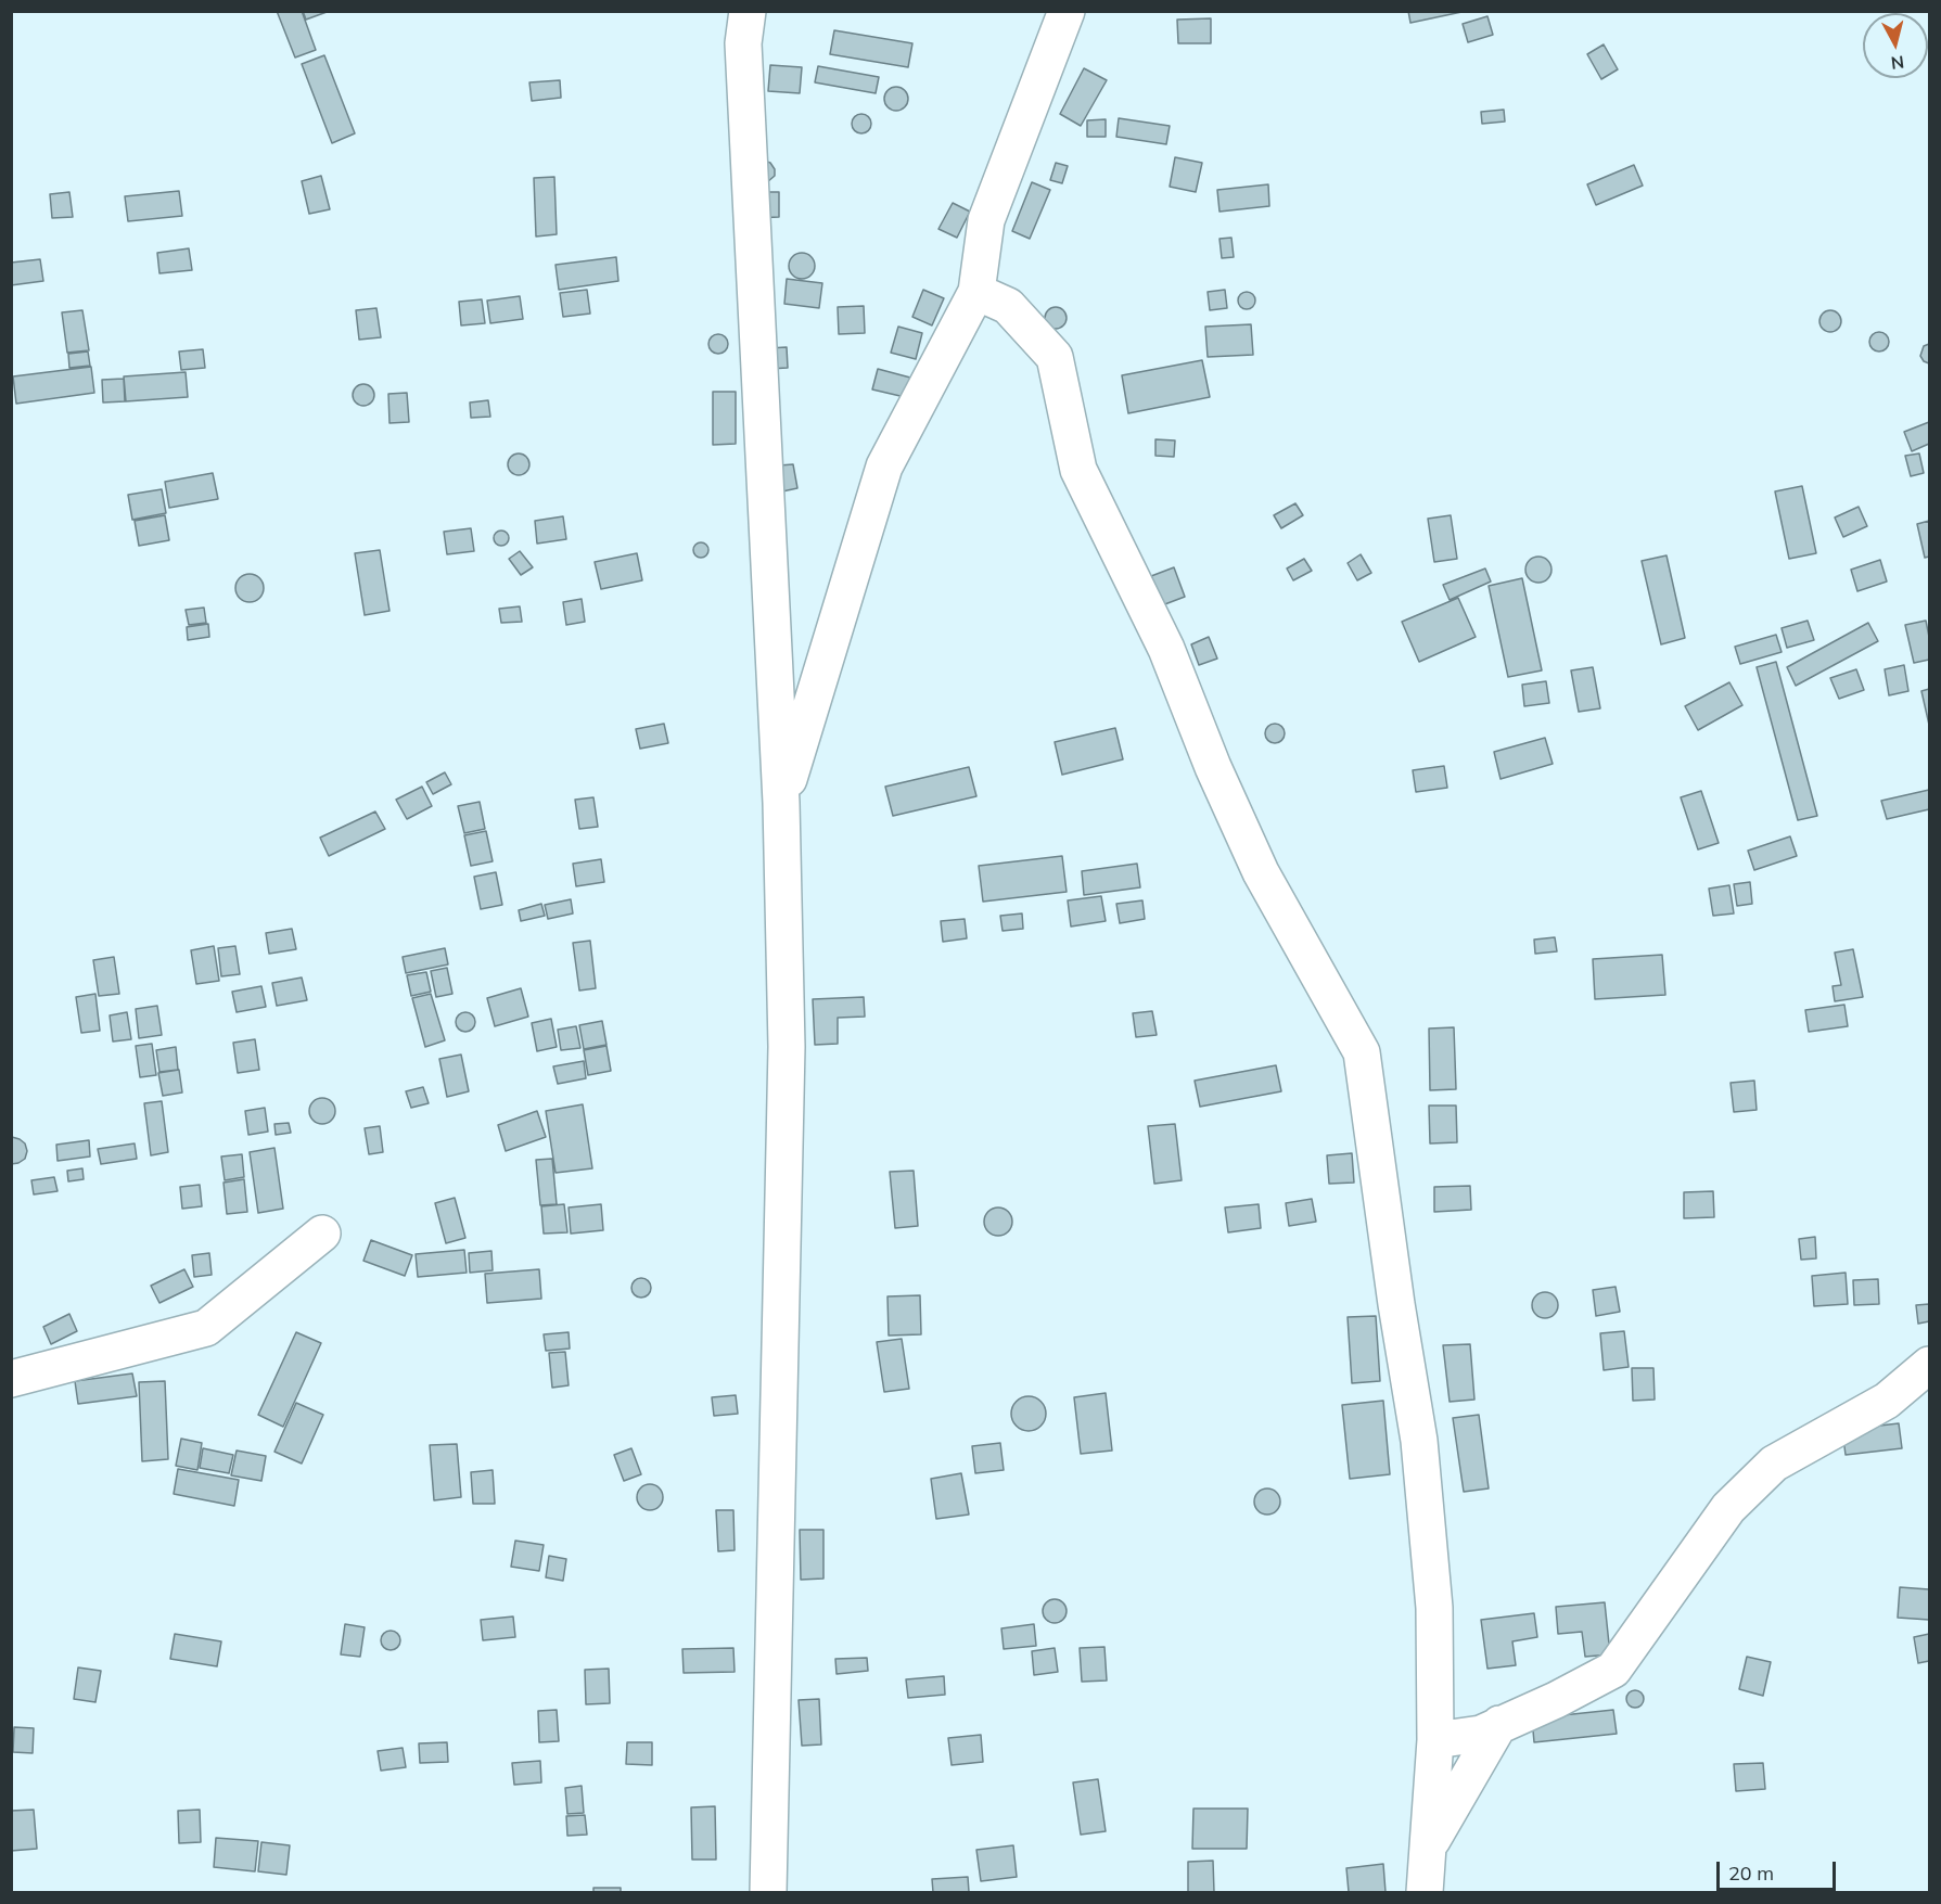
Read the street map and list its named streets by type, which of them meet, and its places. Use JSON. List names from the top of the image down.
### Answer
{
  "scale_bar": "20 m",
  "north": "bottom"
}
